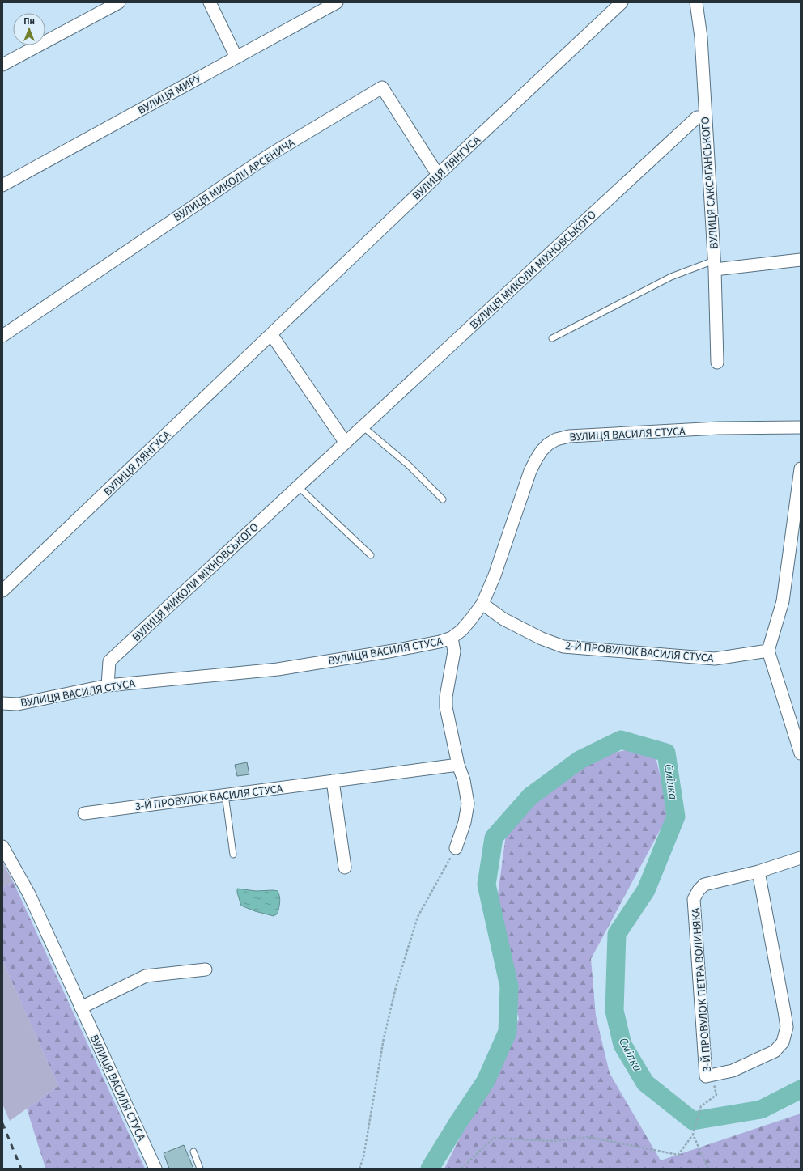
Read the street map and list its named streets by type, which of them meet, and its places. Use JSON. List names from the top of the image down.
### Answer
{
  "streets": {
    "street": [
      "ВУЛИЦЯ МИРУ",
      "ВУЛИЦЯ ЛЯНГУСА",
      "ВУЛИЦЯ МИКОЛИ АРСЕНИЧА",
      "ВУЛИЦЯ САКСАГАНСЬКОГО",
      "ВУЛИЦЯ МИКОЛИ МІХНОВСЬКОГО",
      "ВУЛИЦЯ ВАСИЛЯ СТУСА",
      "2-Й ПРОВУЛОК ВАСИЛЯ СТУСА",
      "3-Й ПРОВУЛОК ВАСИЛЯ СТУСА",
      "3-Й ПРОВУЛОК ПЕТРА ВОЛИНЯКА"
    ]
  },
  "crossings": [
    ["ВУЛИЦЯ ЛЯНГУСА", "ВУЛИЦЯ МИКОЛИ АРСЕНИЧА"],
    ["ВУЛИЦЯ САКСАГАНСЬКОГО", "ВУЛИЦЯ МИКОЛИ МІХНОВСЬКОГО"],
    ["ВУЛИЦЯ МИКОЛИ МІХНОВСЬКОГО", "ВУЛИЦЯ ВАСИЛЯ СТУСА"],
    ["ВУЛИЦЯ ВАСИЛЯ СТУСА", "2-Й ПРОВУЛОК ВАСИЛЯ СТУСА"]
  ],
  "water": ["Смілка"],
  "north": "top"
}
